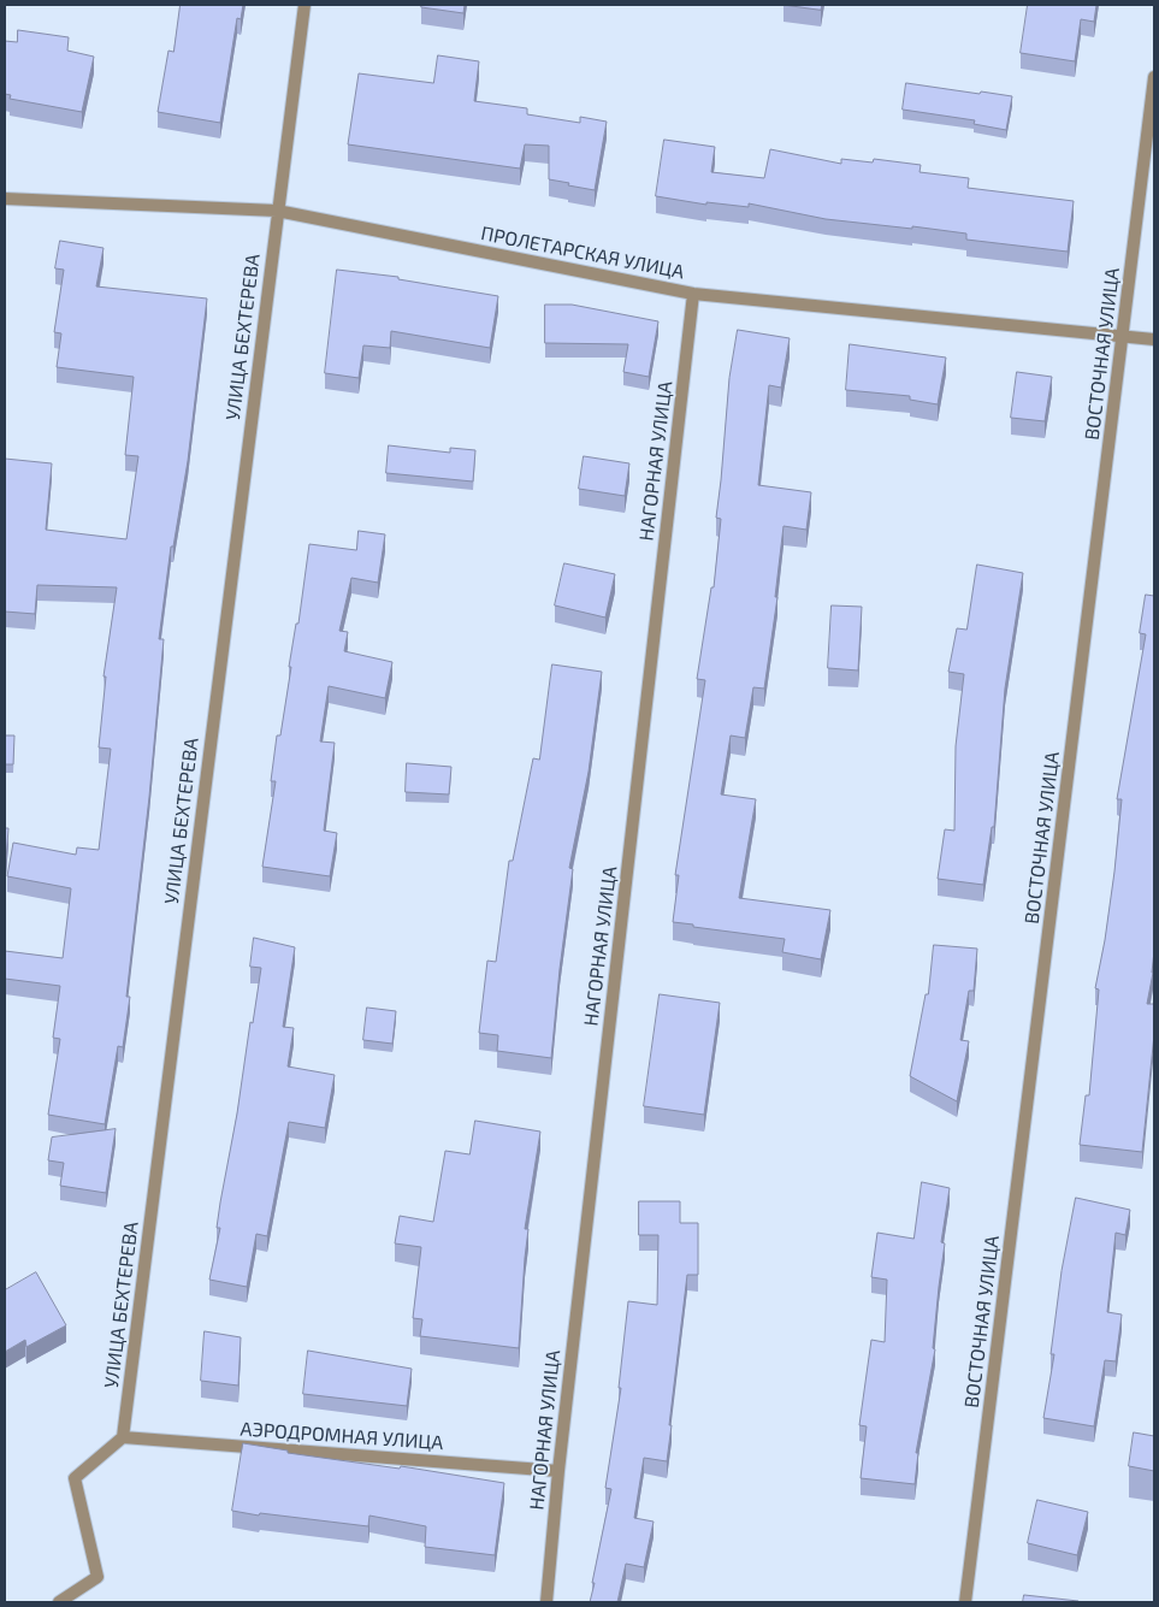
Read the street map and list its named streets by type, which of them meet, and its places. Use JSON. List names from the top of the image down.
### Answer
{
  "streets": {
    "street": [
      "ПРОЛЕТАРСКАЯ УЛИЦА",
      "УЛИЦА БЕХТЕРЕВА",
      "ВОСТОЧНАЯ УЛИЦА",
      "НАГОРНАЯ УЛИЦА",
      "АЭРОДРОМНАЯ УЛИЦА"
    ]
  },
  "crossings": [
    ["ПРОЛЕТАРСКАЯ УЛИЦА", "УЛИЦА БЕХТЕРЕВА"],
    ["ПРОЛЕТАРСКАЯ УЛИЦА", "ВОСТОЧНАЯ УЛИЦА"],
    ["ПРОЛЕТАРСКАЯ УЛИЦА", "НАГОРНАЯ УЛИЦА"],
    ["УЛИЦА БЕХТЕРЕВА", "АЭРОДРОМНАЯ УЛИЦА"],
    ["НАГОРНАЯ УЛИЦА", "АЭРОДРОМНАЯ УЛИЦА"]
  ]
}
